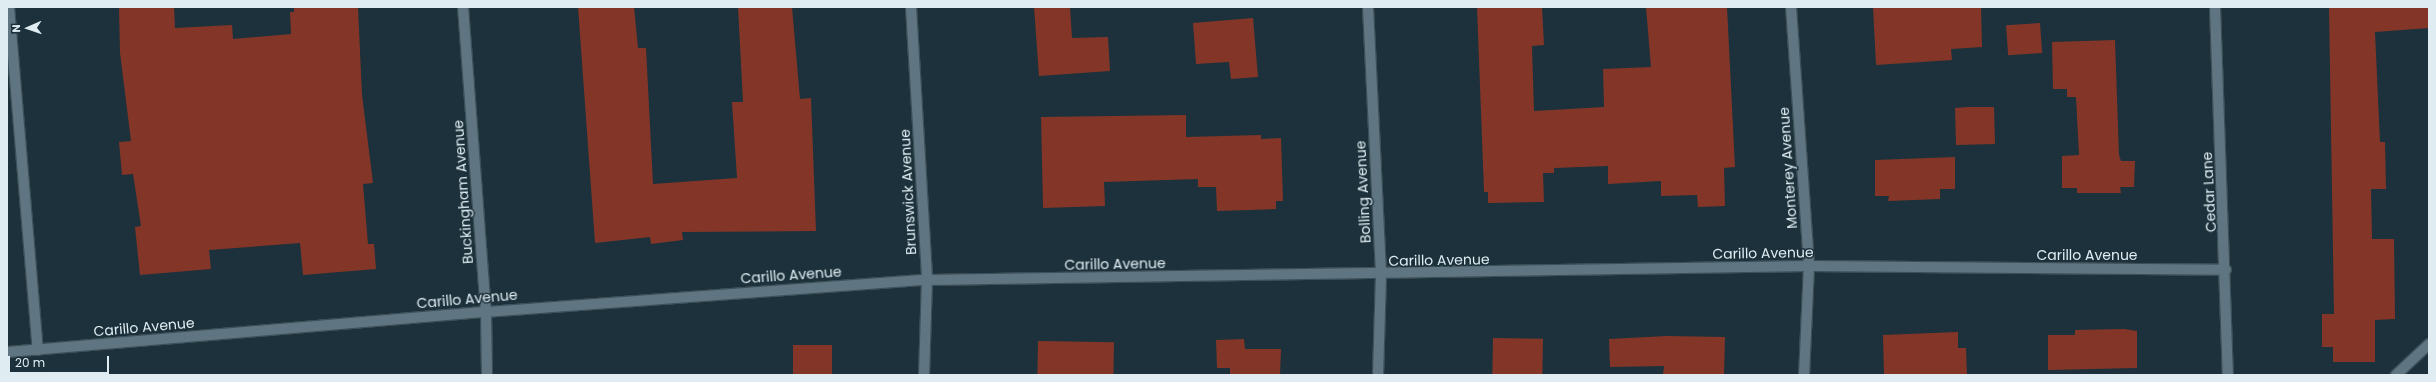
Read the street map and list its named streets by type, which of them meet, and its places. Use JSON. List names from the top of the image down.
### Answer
{
  "streets": {
    "street": [
      "Monterey Avenue",
      "Buckingham Avenue",
      "Brunswick Avenue",
      "Bolling Avenue",
      "Cedar Lane",
      "Carillo Avenue"
    ]
  },
  "crossings": [
    ["Monterey Avenue", "Carillo Avenue"],
    ["Buckingham Avenue", "Carillo Avenue"],
    ["Brunswick Avenue", "Carillo Avenue"],
    ["Bolling Avenue", "Carillo Avenue"],
    ["Cedar Lane", "Carillo Avenue"]
  ],
  "scale_bar": "20 m",
  "north": "left"
}
